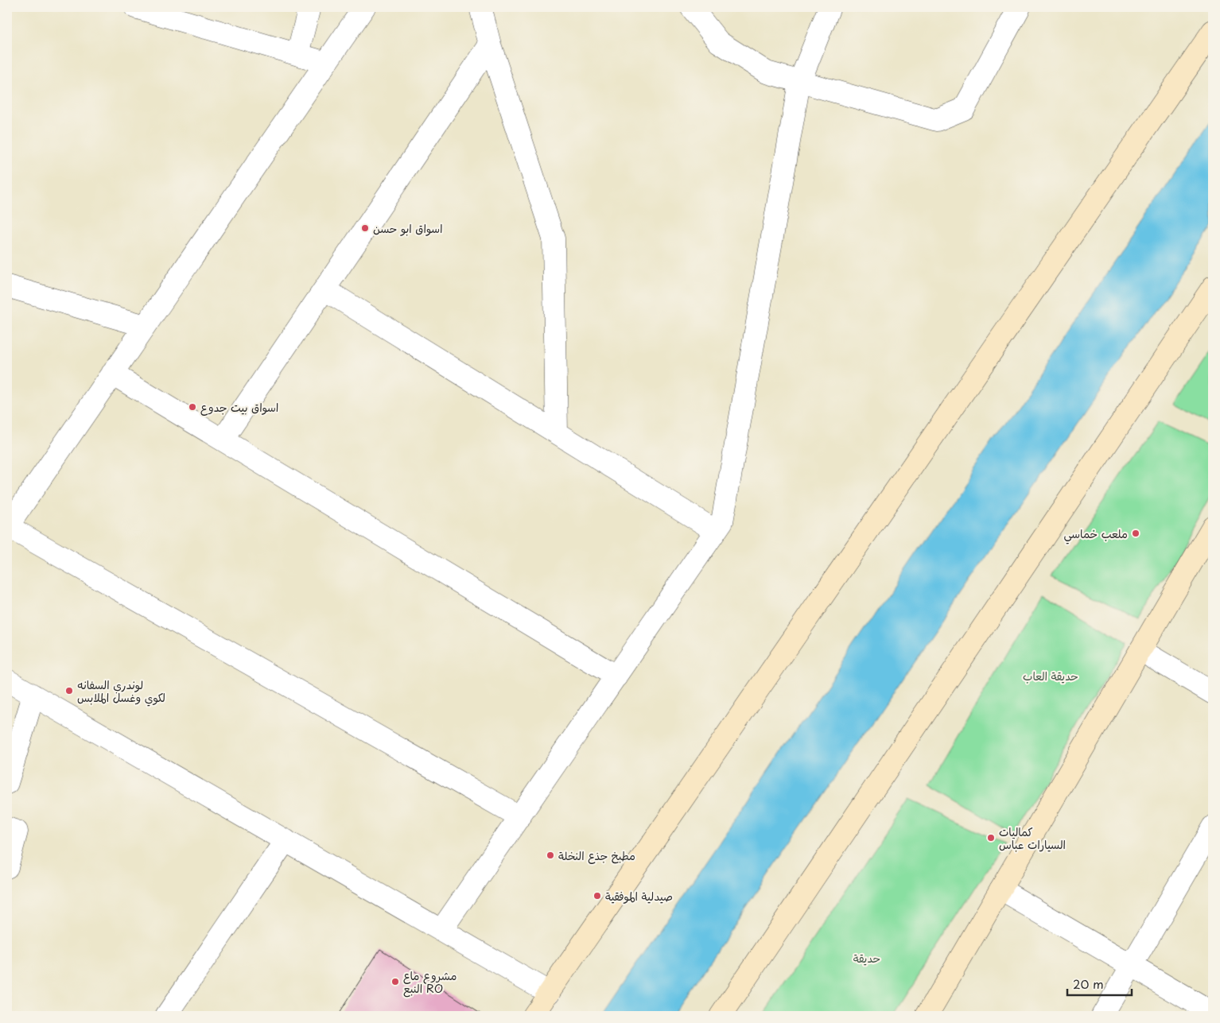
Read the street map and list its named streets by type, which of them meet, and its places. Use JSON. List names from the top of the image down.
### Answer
{
  "parks": ["حديقة العاب", "حديقة"],
  "places": [
    "اسواق ابو حسن",
    "اسواق بيت جدوع",
    "ملعب خماسي",
    "لوندري السفانه لكوي وغسل الملابس",
    "كماليات السيارات عباس",
    "مطبخ جذع النخلة",
    "صيدلية الموفقية",
    "مشروع ماع النبع RO"
  ],
  "scale_bar": "20 m"
}
